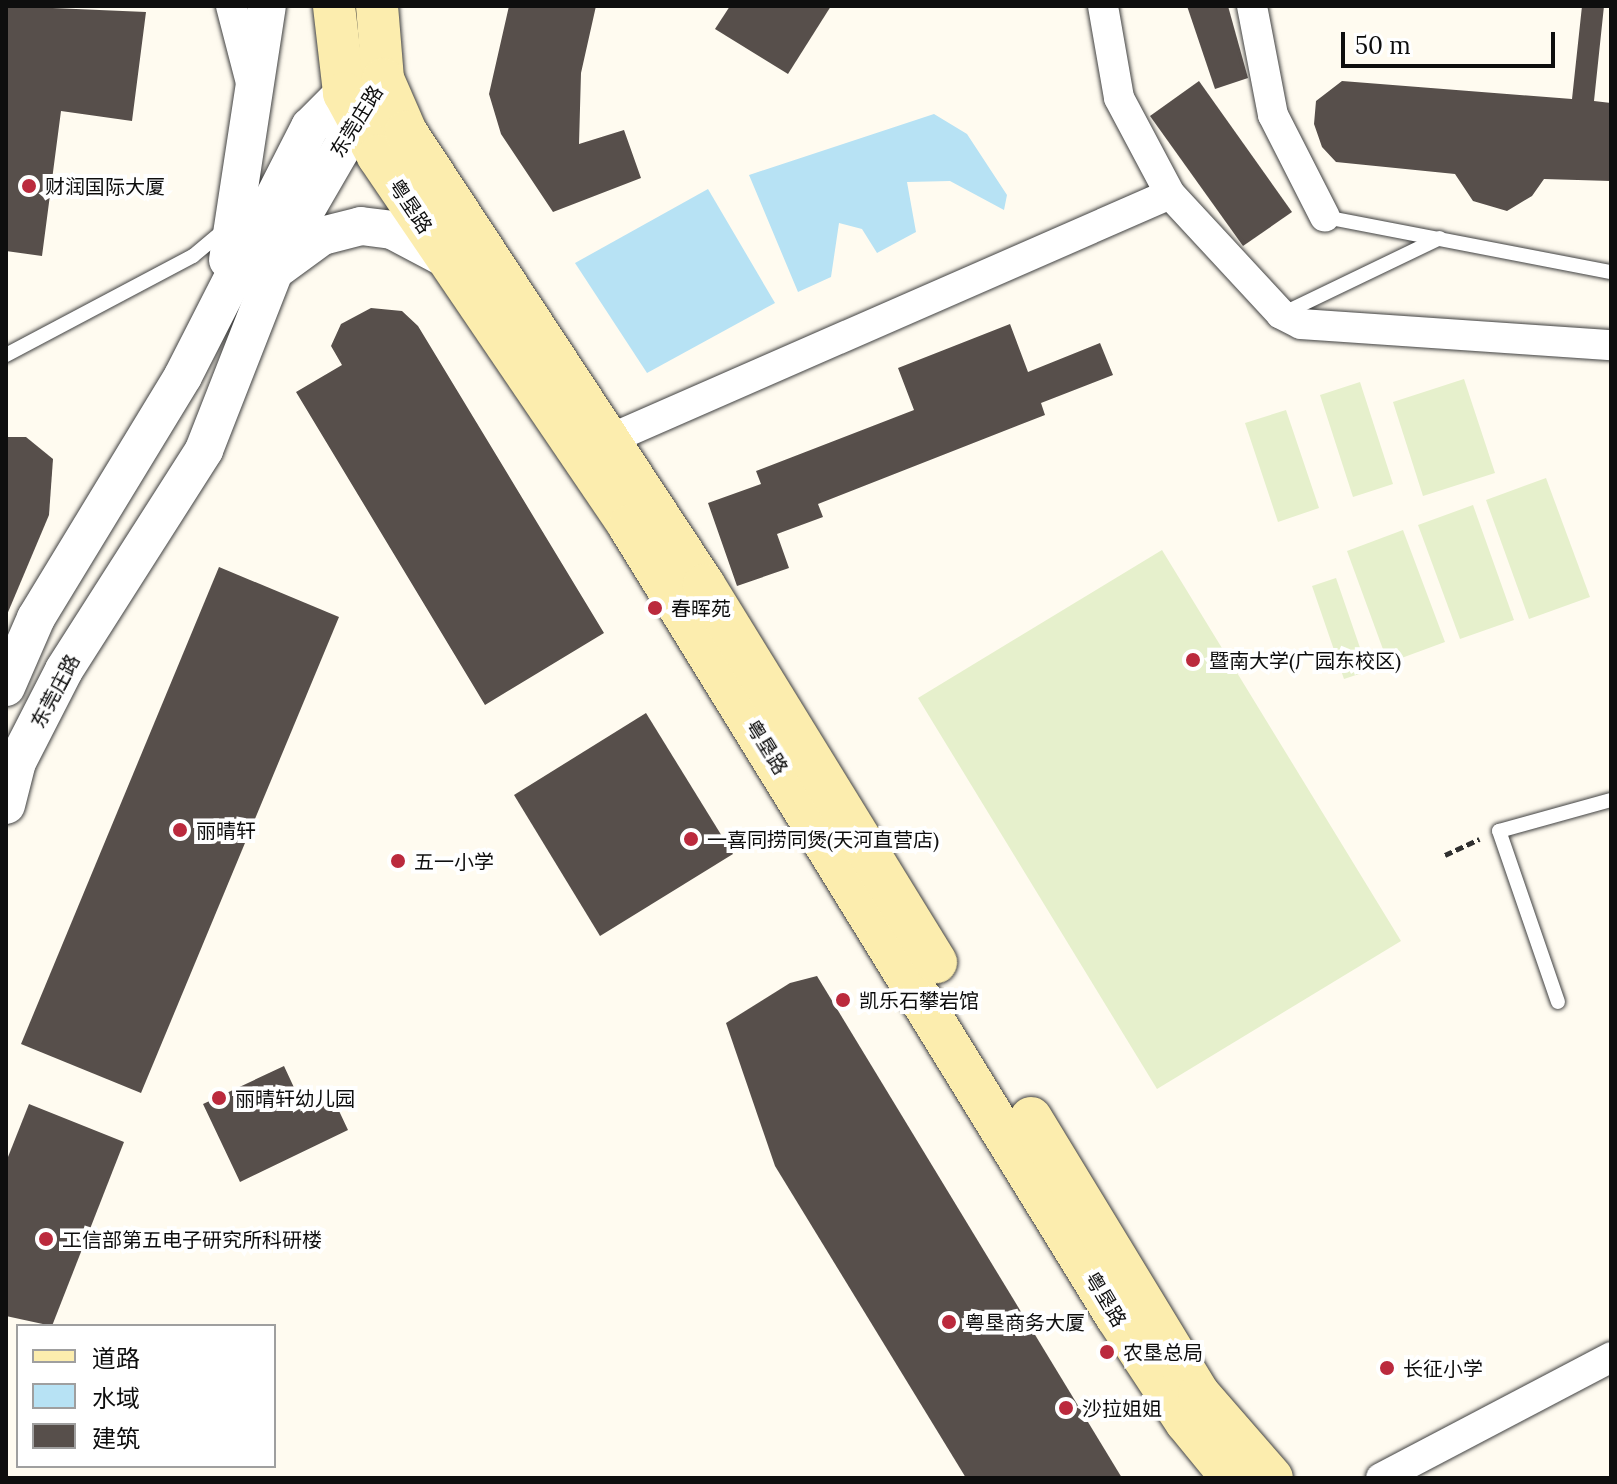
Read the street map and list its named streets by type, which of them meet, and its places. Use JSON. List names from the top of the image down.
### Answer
{
  "streets": {
    "main road": ["粤垦路"],
    "street": ["东莞庄路"]
  },
  "crossings": [
    ["东莞庄路", "粤垦路"]
  ],
  "places": [
    "财润国际大厦",
    "春晖苑",
    "暨南大学(广园东校区)",
    "丽晴轩",
    "一喜同捞同煲(天河直营店)",
    "五一小学",
    "凯乐石攀岩馆",
    "丽晴轩幼儿园",
    "工信部第五电子研究所科研楼",
    "粤垦商务大厦",
    "农垦总局",
    "长征小学",
    "沙拉姐姐"
  ],
  "legend": ["道路", "水域", "建筑"],
  "scale_bar": "50 m"
}
